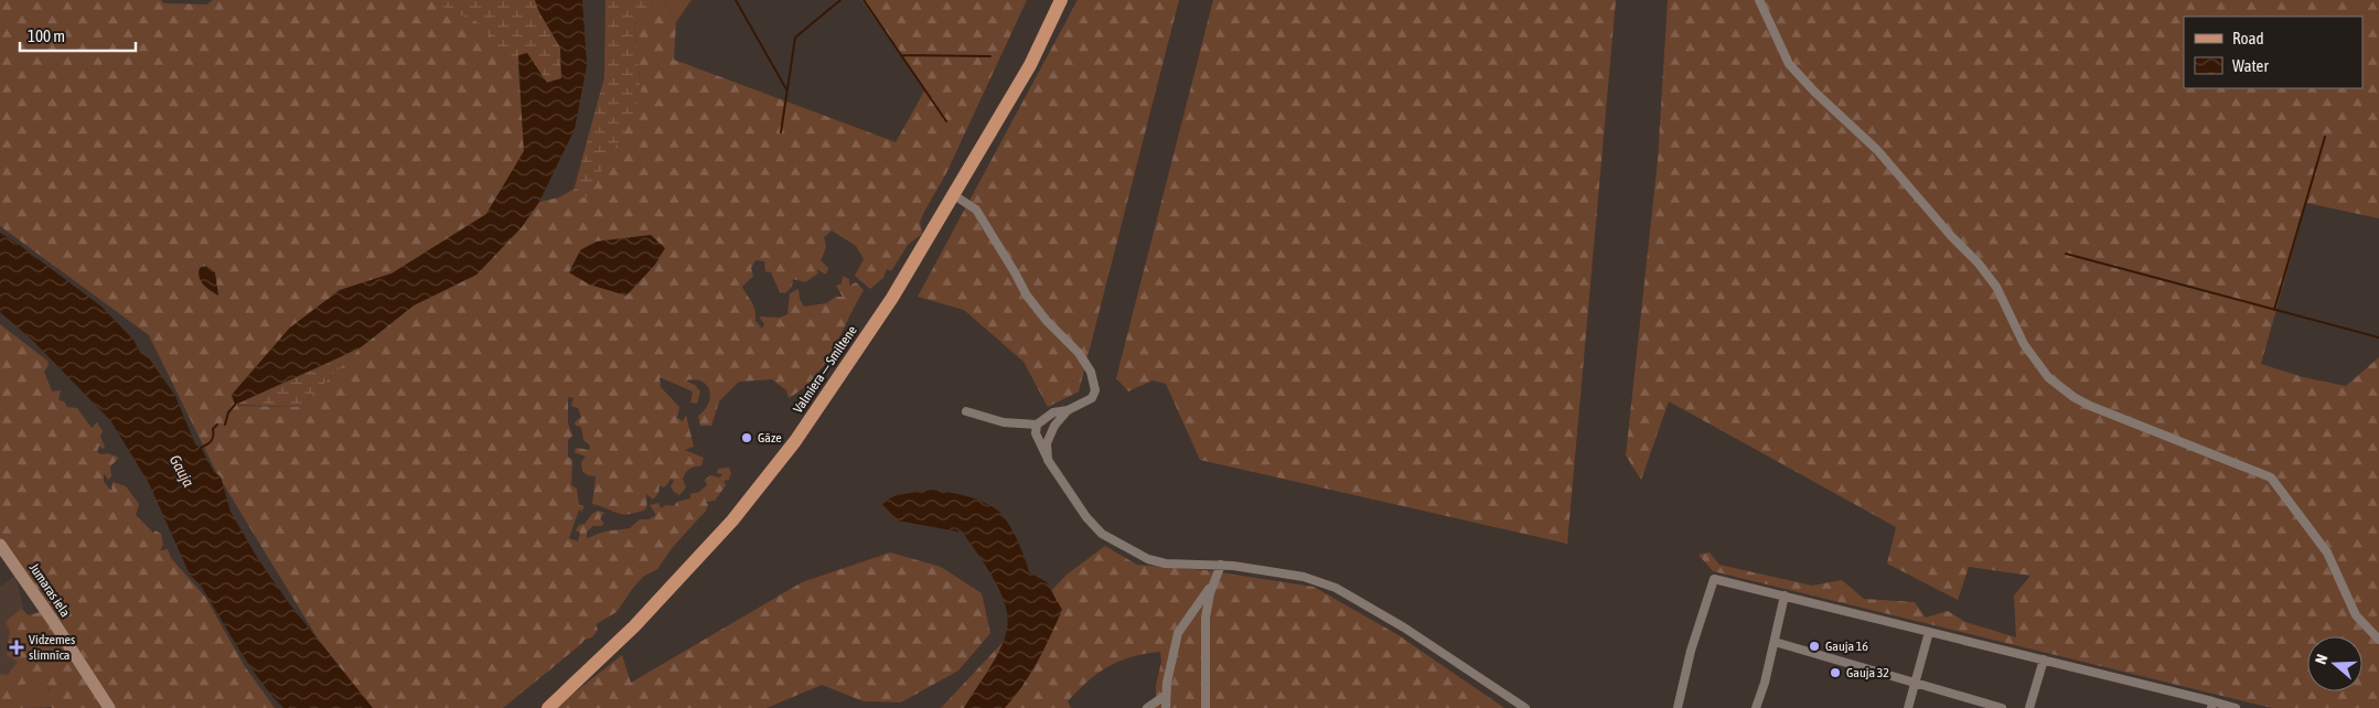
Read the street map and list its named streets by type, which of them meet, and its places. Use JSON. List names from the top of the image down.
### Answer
{
  "streets": {
    "main road": ["Valmiera — Smiltene"],
    "street": ["Jumaras iela"]
  },
  "water": ["Gauja"],
  "places": {
    "other": ["Gāze", "Gauja 16", "Gauja 32"],
    "health": ["Vidzemes slimnīca"]
  },
  "legend": ["Road", "Water"],
  "scale_bar": "100 m",
  "north": "left"
}
